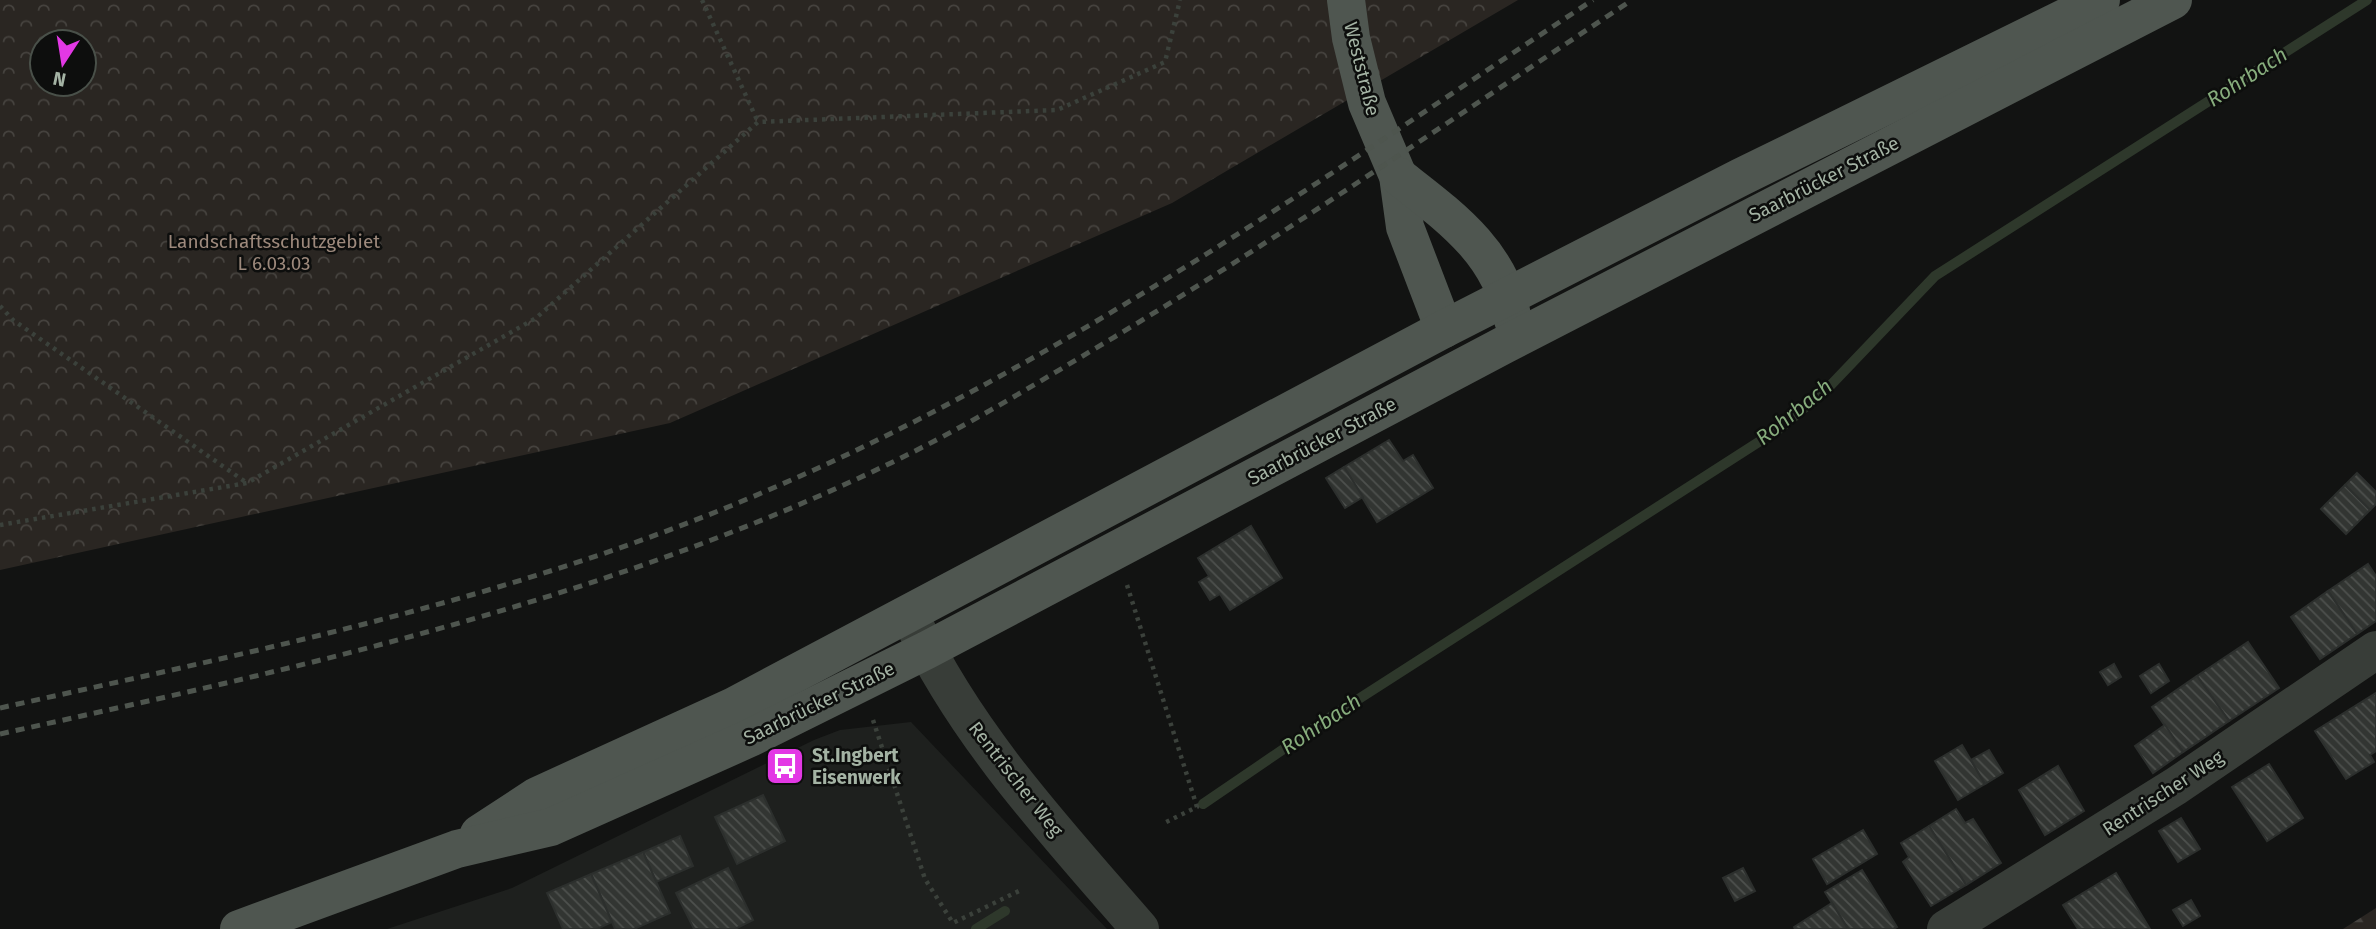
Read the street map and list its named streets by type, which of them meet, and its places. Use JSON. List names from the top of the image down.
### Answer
{
  "streets": {
    "main road": ["Weststraße", "Saarbrücker Straße"],
    "street": ["Rentrischer Weg"]
  },
  "crossings": [
    ["Weststraße", "Saarbrücker Straße"],
    ["Saarbrücker Straße", "Rentrischer Weg"]
  ],
  "water": ["Rohrbach"],
  "parks": ["Landschaftsschutzgebiet L 6.03.03"],
  "places": {
    "bus stop": ["St.Ingbert Eisenwerk"]
  },
  "north": "bottom"
}
